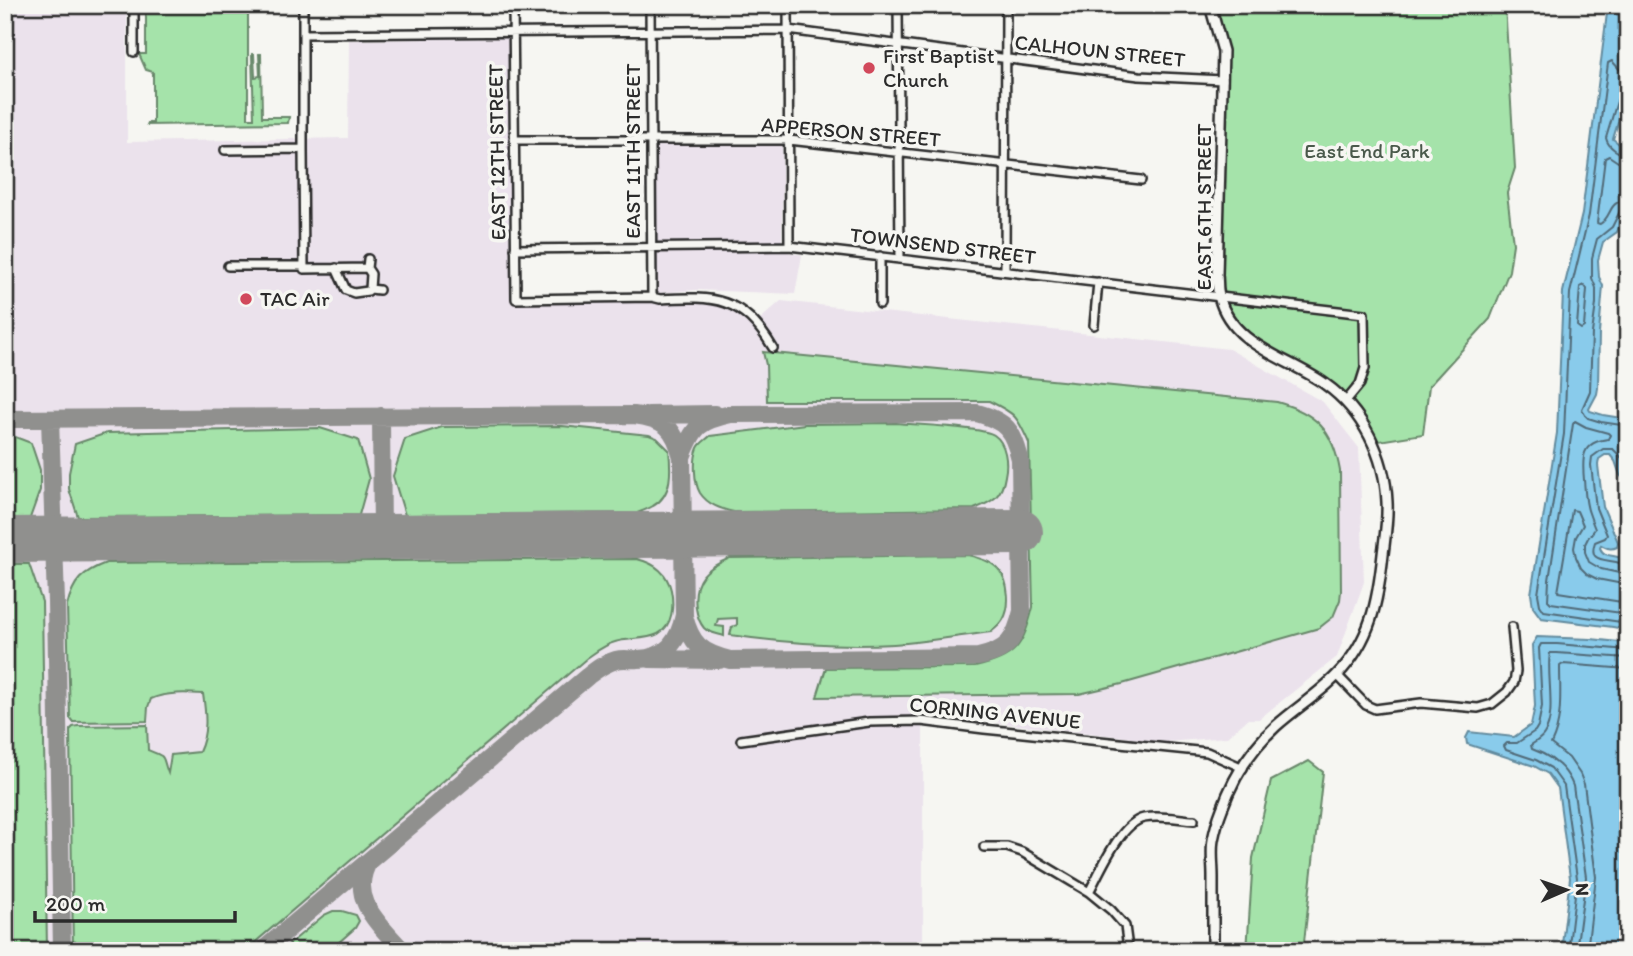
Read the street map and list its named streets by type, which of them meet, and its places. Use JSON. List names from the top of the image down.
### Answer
{
  "streets": {
    "main road": ["EAST 6TH STREET"],
    "street": [
      "CALHOUN STREET",
      "APPERSON STREET",
      "EAST 11TH STREET",
      "EAST 12TH STREET",
      "TOWNSEND STREET",
      "CORNING AVENUE"
    ]
  },
  "crossings": [
    ["CALHOUN STREET", "EAST 11TH STREET"],
    ["CALHOUN STREET", "EAST 12TH STREET"],
    ["CALHOUN STREET", "EAST 6TH STREET"],
    ["APPERSON STREET", "EAST 11TH STREET"],
    ["APPERSON STREET", "EAST 12TH STREET"],
    ["EAST 11TH STREET", "EAST 12TH STREET"],
    ["EAST 11TH STREET", "TOWNSEND STREET"],
    ["EAST 12TH STREET", "TOWNSEND STREET"],
    ["EAST 6TH STREET", "TOWNSEND STREET"],
    ["EAST 6TH STREET", "CORNING AVENUE"]
  ],
  "parks": ["East End Park"],
  "places": ["First Baptist Church", "TAC Air"],
  "scale_bar": "200 m",
  "north": "right"
}
